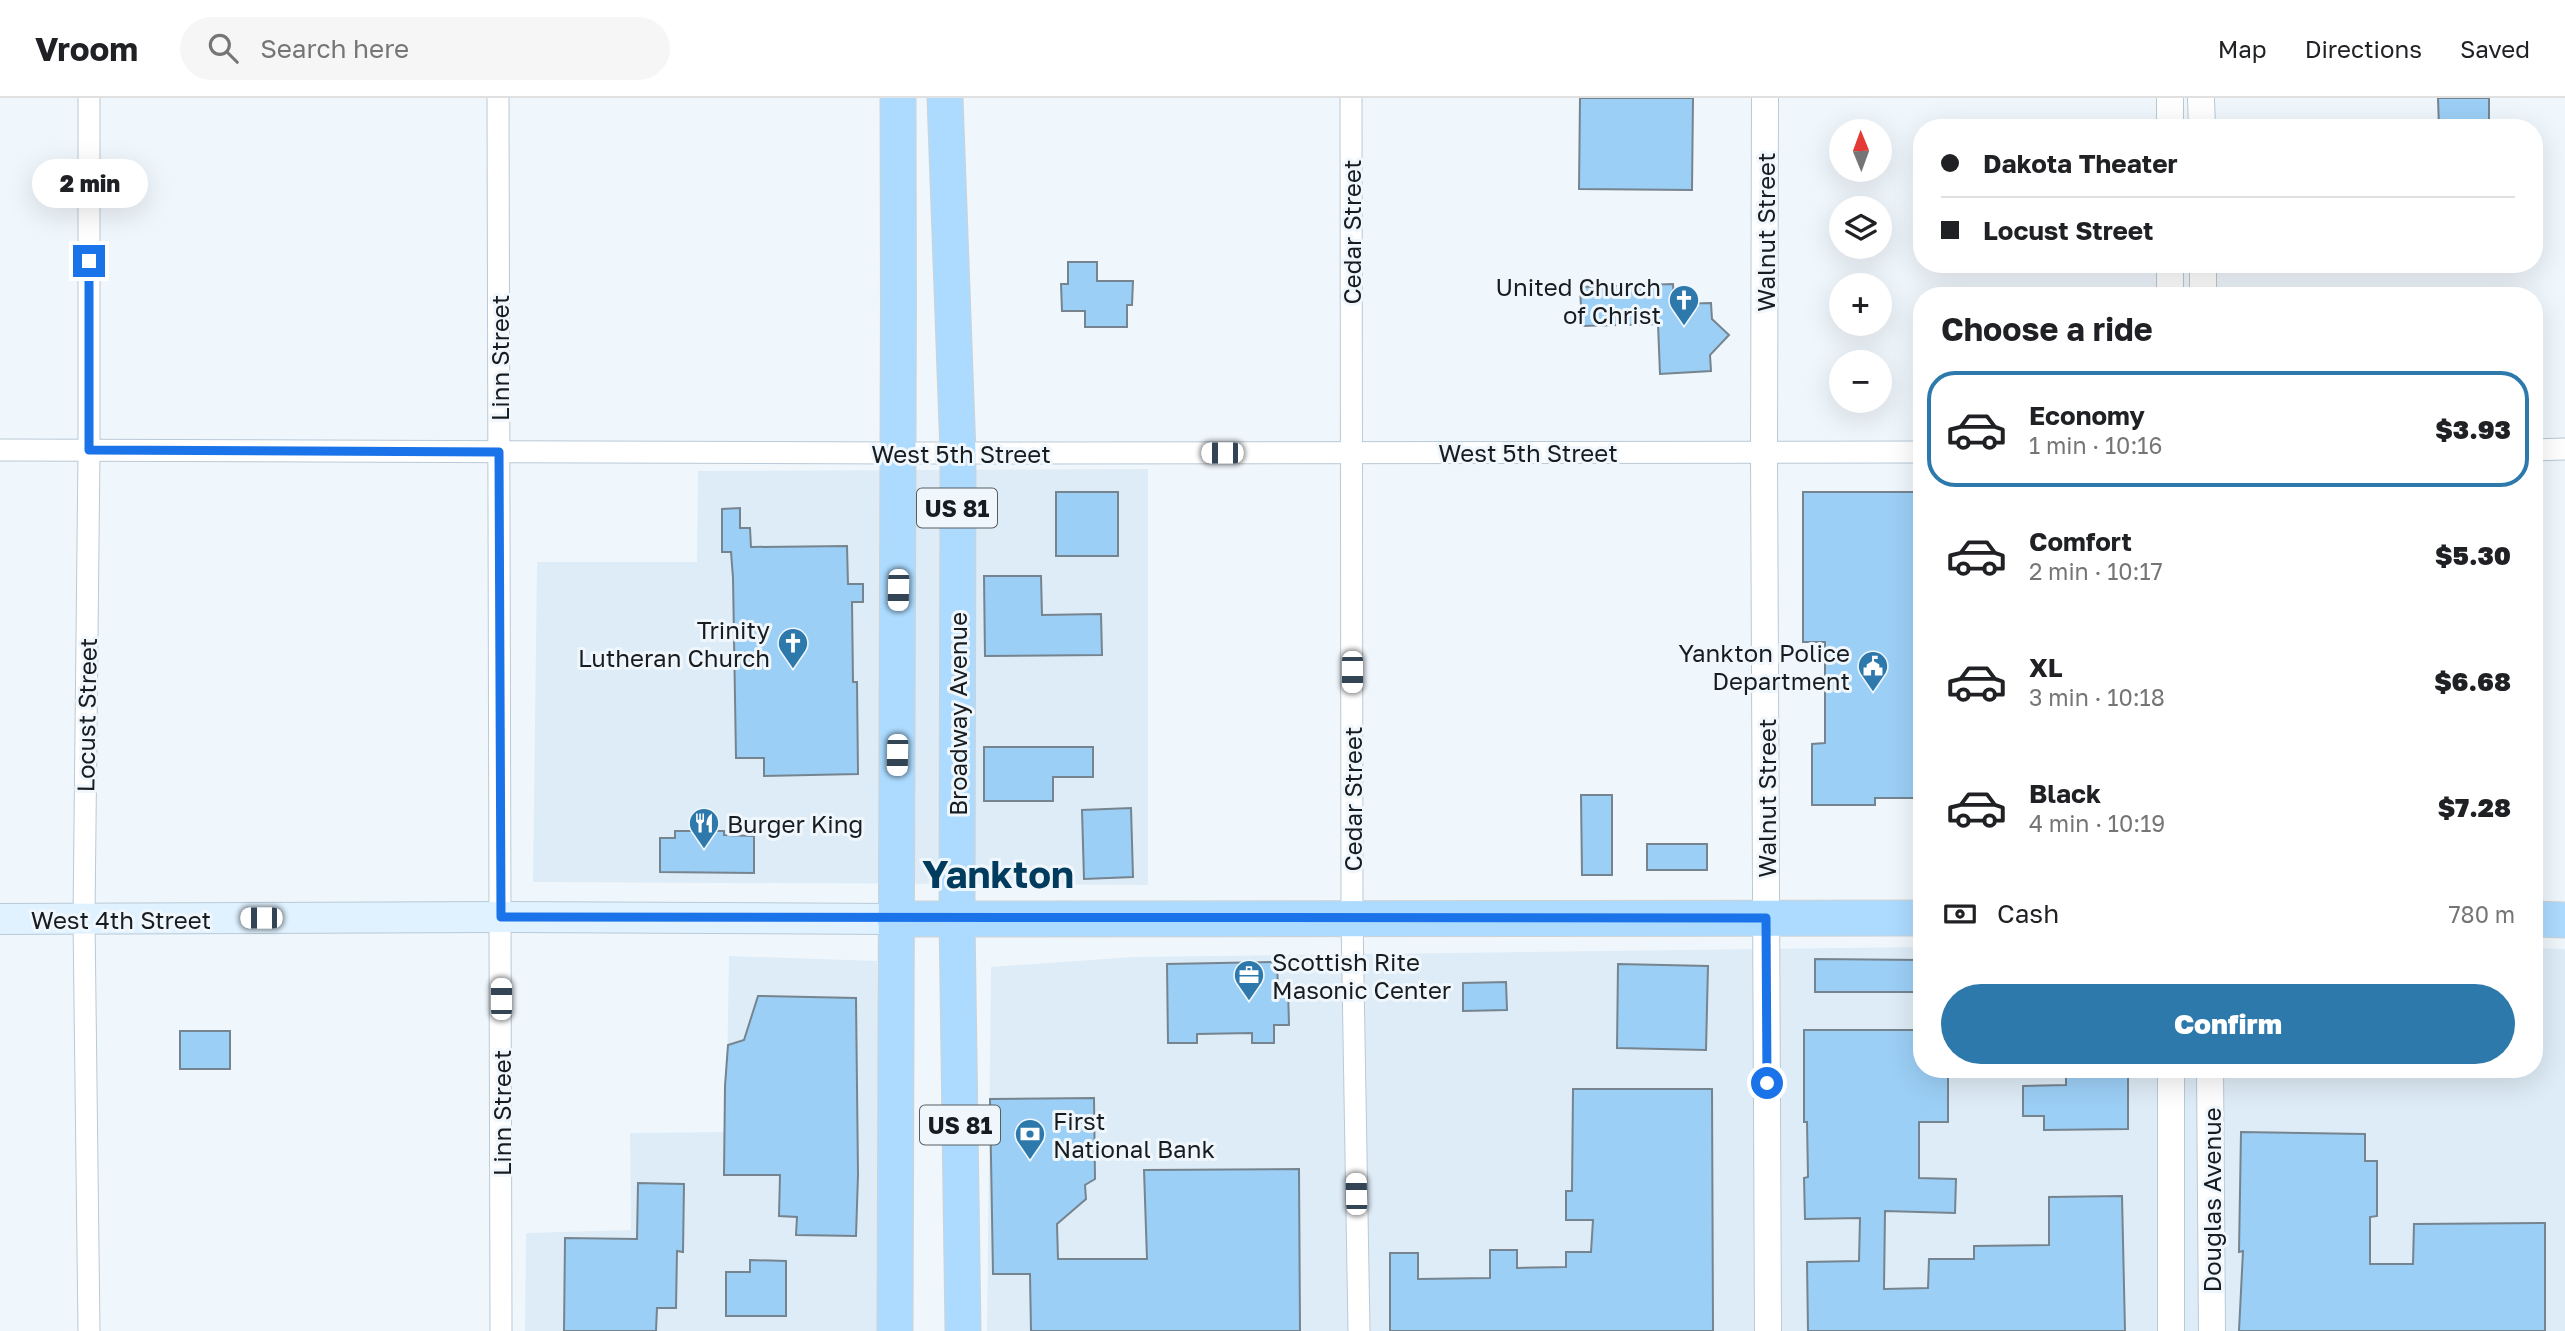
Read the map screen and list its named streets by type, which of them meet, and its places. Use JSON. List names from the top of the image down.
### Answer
{
  "streets": {
    "highway": ["US 81", "Broadway Avenue", "West 4th Street"],
    "street": [
      "Cedar Street",
      "Walnut Street",
      "Linn Street",
      "West 5th Street",
      "Locust Street",
      "Douglas Avenue"
    ]
  },
  "crossings": [
    ["Cedar Street", "West 5th Street"],
    ["Cedar Street", "West 4th Street"],
    ["Walnut Street", "West 5th Street"],
    ["Walnut Street", "West 4th Street"],
    ["Linn Street", "West 5th Street"],
    ["Linn Street", "West 4th Street"],
    ["West 5th Street", "US 81"],
    ["West 5th Street", "Broadway Avenue"],
    ["West 5th Street", "Locust Street"],
    ["US 81", "West 4th Street"],
    ["Broadway Avenue", "West 4th Street"],
    ["Locust Street", "West 4th Street"]
  ],
  "districts": ["Yankton"],
  "places": {
    "church": ["United Church of Christ", "Trinity Lutheran Church"],
    "public building": ["Yankton Police Department"],
    "restaurant": ["Burger King"],
    "office": ["Scottish Rite Masonic Center"],
    "bank": ["First National Bank"]
  },
  "north": "top",
  "page": {
    "header": "Vroom",
    "search": "Search here",
    "nav": ["Map", "Directions", "Saved"],
    "map_buttons": ["+", "−"],
    "banner": ["Dakota Theater", "Locust Street"],
    "bubble": "2 min",
    "heading": "Choose a ride",
    "list": [
      {
        "name": "Economy",
        "note": "1 min · 10:16",
        "value": "$3.93"
      },
      {
        "name": "Comfort",
        "note": "2 min · 10:17",
        "value": "$5.30"
      },
      {
        "name": "XL",
        "note": "3 min · 10:18",
        "value": "$6.68"
      },
      {
        "name": "Black",
        "note": "4 min · 10:19",
        "value": "$7.28"
      }
    ],
    "pay": ["Cash", "780 m"],
    "buttons": "Confirm"
  }
}
